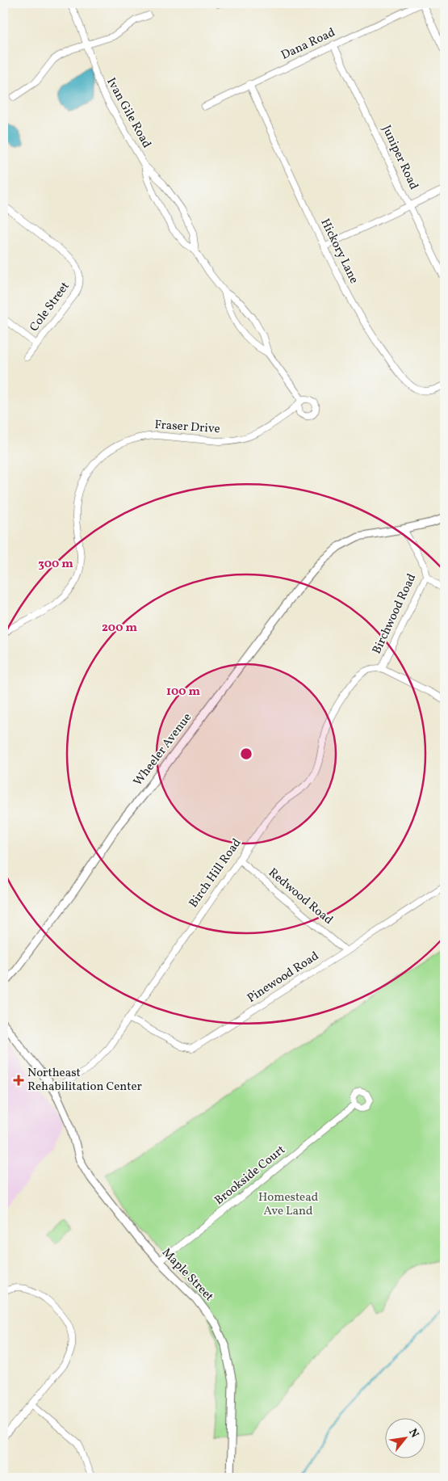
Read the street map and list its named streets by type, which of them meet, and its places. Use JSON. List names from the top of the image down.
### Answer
{
  "streets": {
    "street": [
      "Dana Road",
      "Ivan Gile Road",
      "Juniper Road",
      "Hickory Lane",
      "Cole Street",
      "Fraser Drive",
      "Birchwood Road",
      "Wheeler Avenue",
      "Birch Hill Road",
      "Redwood Road",
      "Pinewood Road",
      "Brookside Court",
      "Maple Street"
    ]
  },
  "crossings": [
    ["Dana Road", "Juniper Road"],
    ["Dana Road", "Hickory Lane"],
    ["Ivan Gile Road", "Fraser Drive"],
    ["Birchwood Road", "Wheeler Avenue"],
    ["Birchwood Road", "Birch Hill Road"],
    ["Birch Hill Road", "Redwood Road"],
    ["Birch Hill Road", "Pinewood Road"],
    ["Birch Hill Road", "Maple Street"],
    ["Redwood Road", "Pinewood Road"],
    ["Brookside Court", "Maple Street"]
  ],
  "parks": ["Homestead Ave Land"],
  "places": {
    "health": ["Northeast Rehabilitation Center"]
  },
  "north": "top right",
  "rings": ["300 m", "200 m", "100 m"]
}
